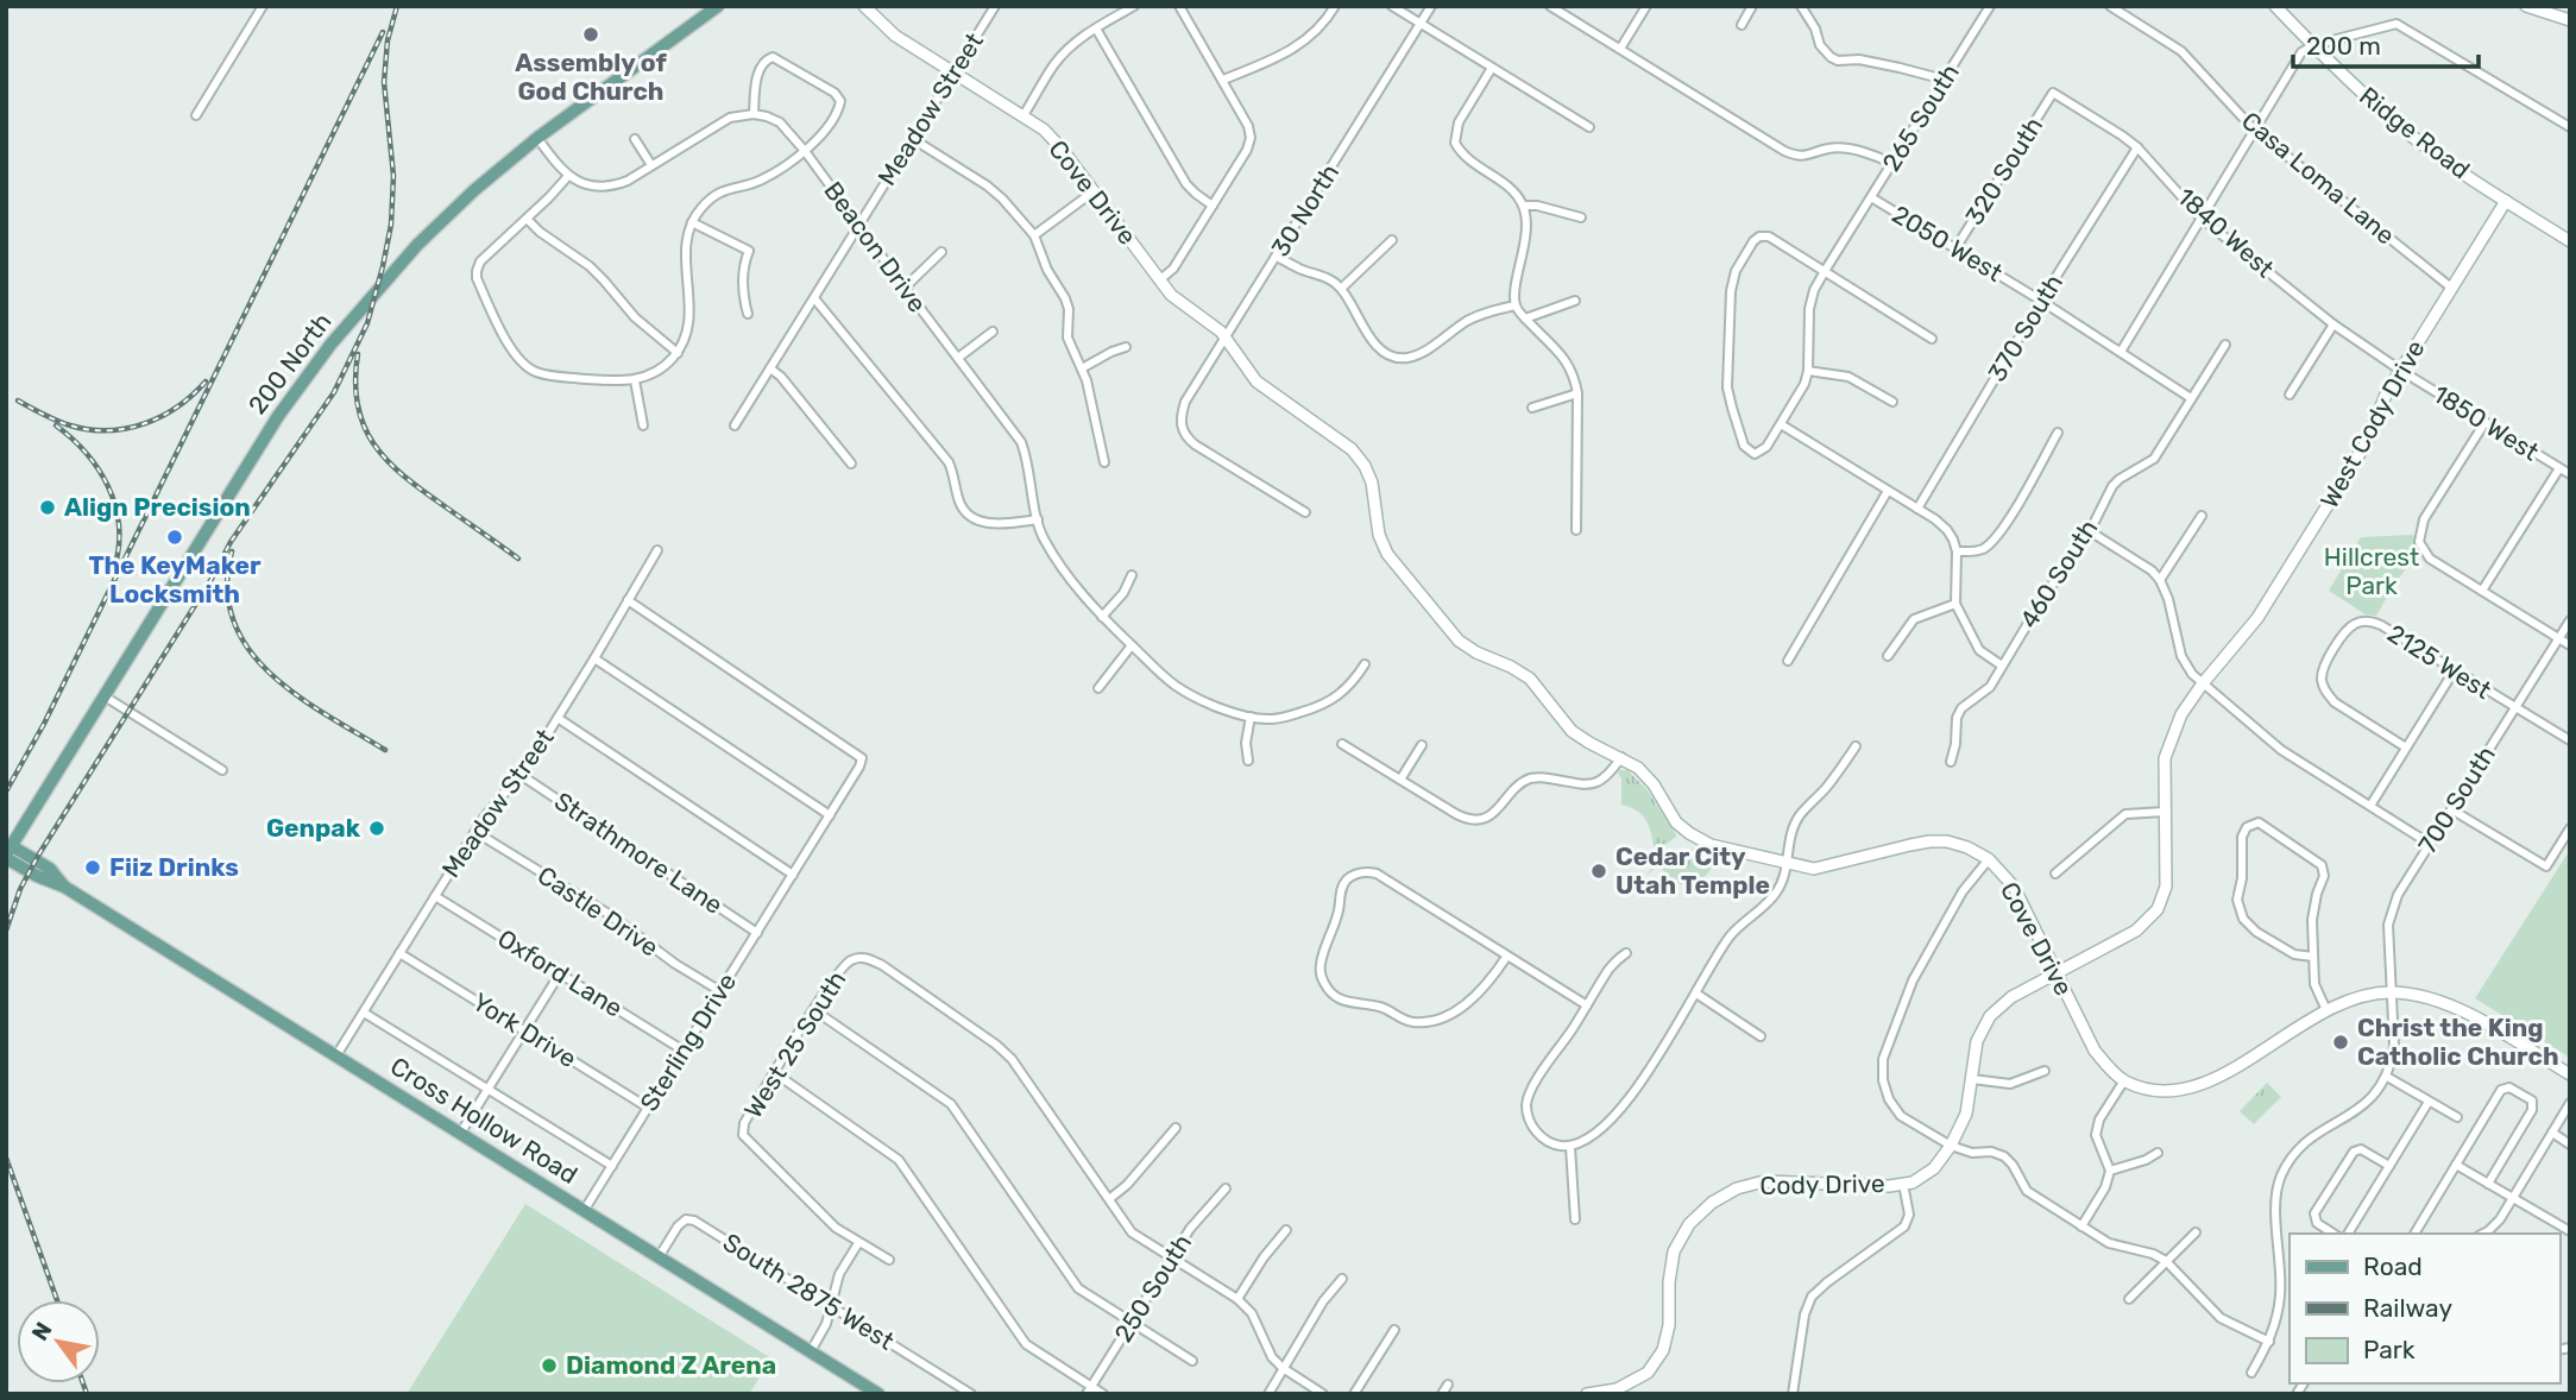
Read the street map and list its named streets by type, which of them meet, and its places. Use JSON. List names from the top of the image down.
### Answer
{
  "streets": {
    "main road": [
      "Ridge Road",
      "Cove Drive",
      "200 North",
      "West Cody Drive",
      "Cross Hollow Road",
      "Cody Drive"
    ],
    "street": [
      "Meadow Street",
      "265 South",
      "320 South",
      "Casa Loma Lane",
      "30 North",
      "1840 West",
      "2050 West",
      "Beacon Drive",
      "370 South",
      "1850 West",
      "460 South",
      "2125 West",
      "700 South",
      "Strathmore Lane",
      "Castle Drive",
      "Oxford Lane",
      "York Drive",
      "Sterling Drive",
      "West 25 South",
      "250 South",
      "South 2875 West"
    ]
  },
  "crossings": [
    ["Meadow Street", "Cove Drive"],
    ["Meadow Street", "Beacon Drive"],
    ["Meadow Street", "Strathmore Lane"],
    ["Meadow Street", "Castle Drive"],
    ["Meadow Street", "Oxford Lane"],
    ["Meadow Street", "York Drive"],
    ["Meadow Street", "Sterling Drive"],
    ["Meadow Street", "Cross Hollow Road"],
    ["265 South", "2050 West"],
    ["Ridge Road", "West Cody Drive"],
    ["320 South", "1840 West"],
    ["320 South", "2050 West"],
    ["Casa Loma Lane", "West Cody Drive"],
    ["Cove Drive", "30 North"],
    ["Cove Drive", "700 South"],
    ["Cove Drive", "Cody Drive"],
    ["1840 West", "370 South"],
    ["1840 West", "1850 West"],
    ["1840 West", "West Cody Drive"],
    ["2050 West", "370 South"],
    ["2050 West", "460 South"],
    ["200 North", "Cross Hollow Road"],
    ["1850 West", "West Cody Drive"],
    ["West Cody Drive", "Cody Drive"],
    ["2125 West", "700 South"],
    ["Strathmore Lane", "Sterling Drive"],
    ["Castle Drive", "Sterling Drive"],
    ["Oxford Lane", "Sterling Drive"],
    ["York Drive", "Sterling Drive"],
    ["Sterling Drive", "Cross Hollow Road"],
    ["Cross Hollow Road", "South 2875 West"]
  ],
  "parks": ["Hillcrest Park"],
  "places": [
    "Assembly of God Church",
    "Align Precision",
    "The KeyMaker Locksmith",
    "Genpak",
    "Fiiz Drinks",
    "Cedar City Utah Temple",
    "Christ the King Catholic Church",
    "Diamond Z Arena"
  ],
  "legend": ["Road", "Railway", "Park"],
  "scale_bar": "200 m",
  "north": "top left"
}
